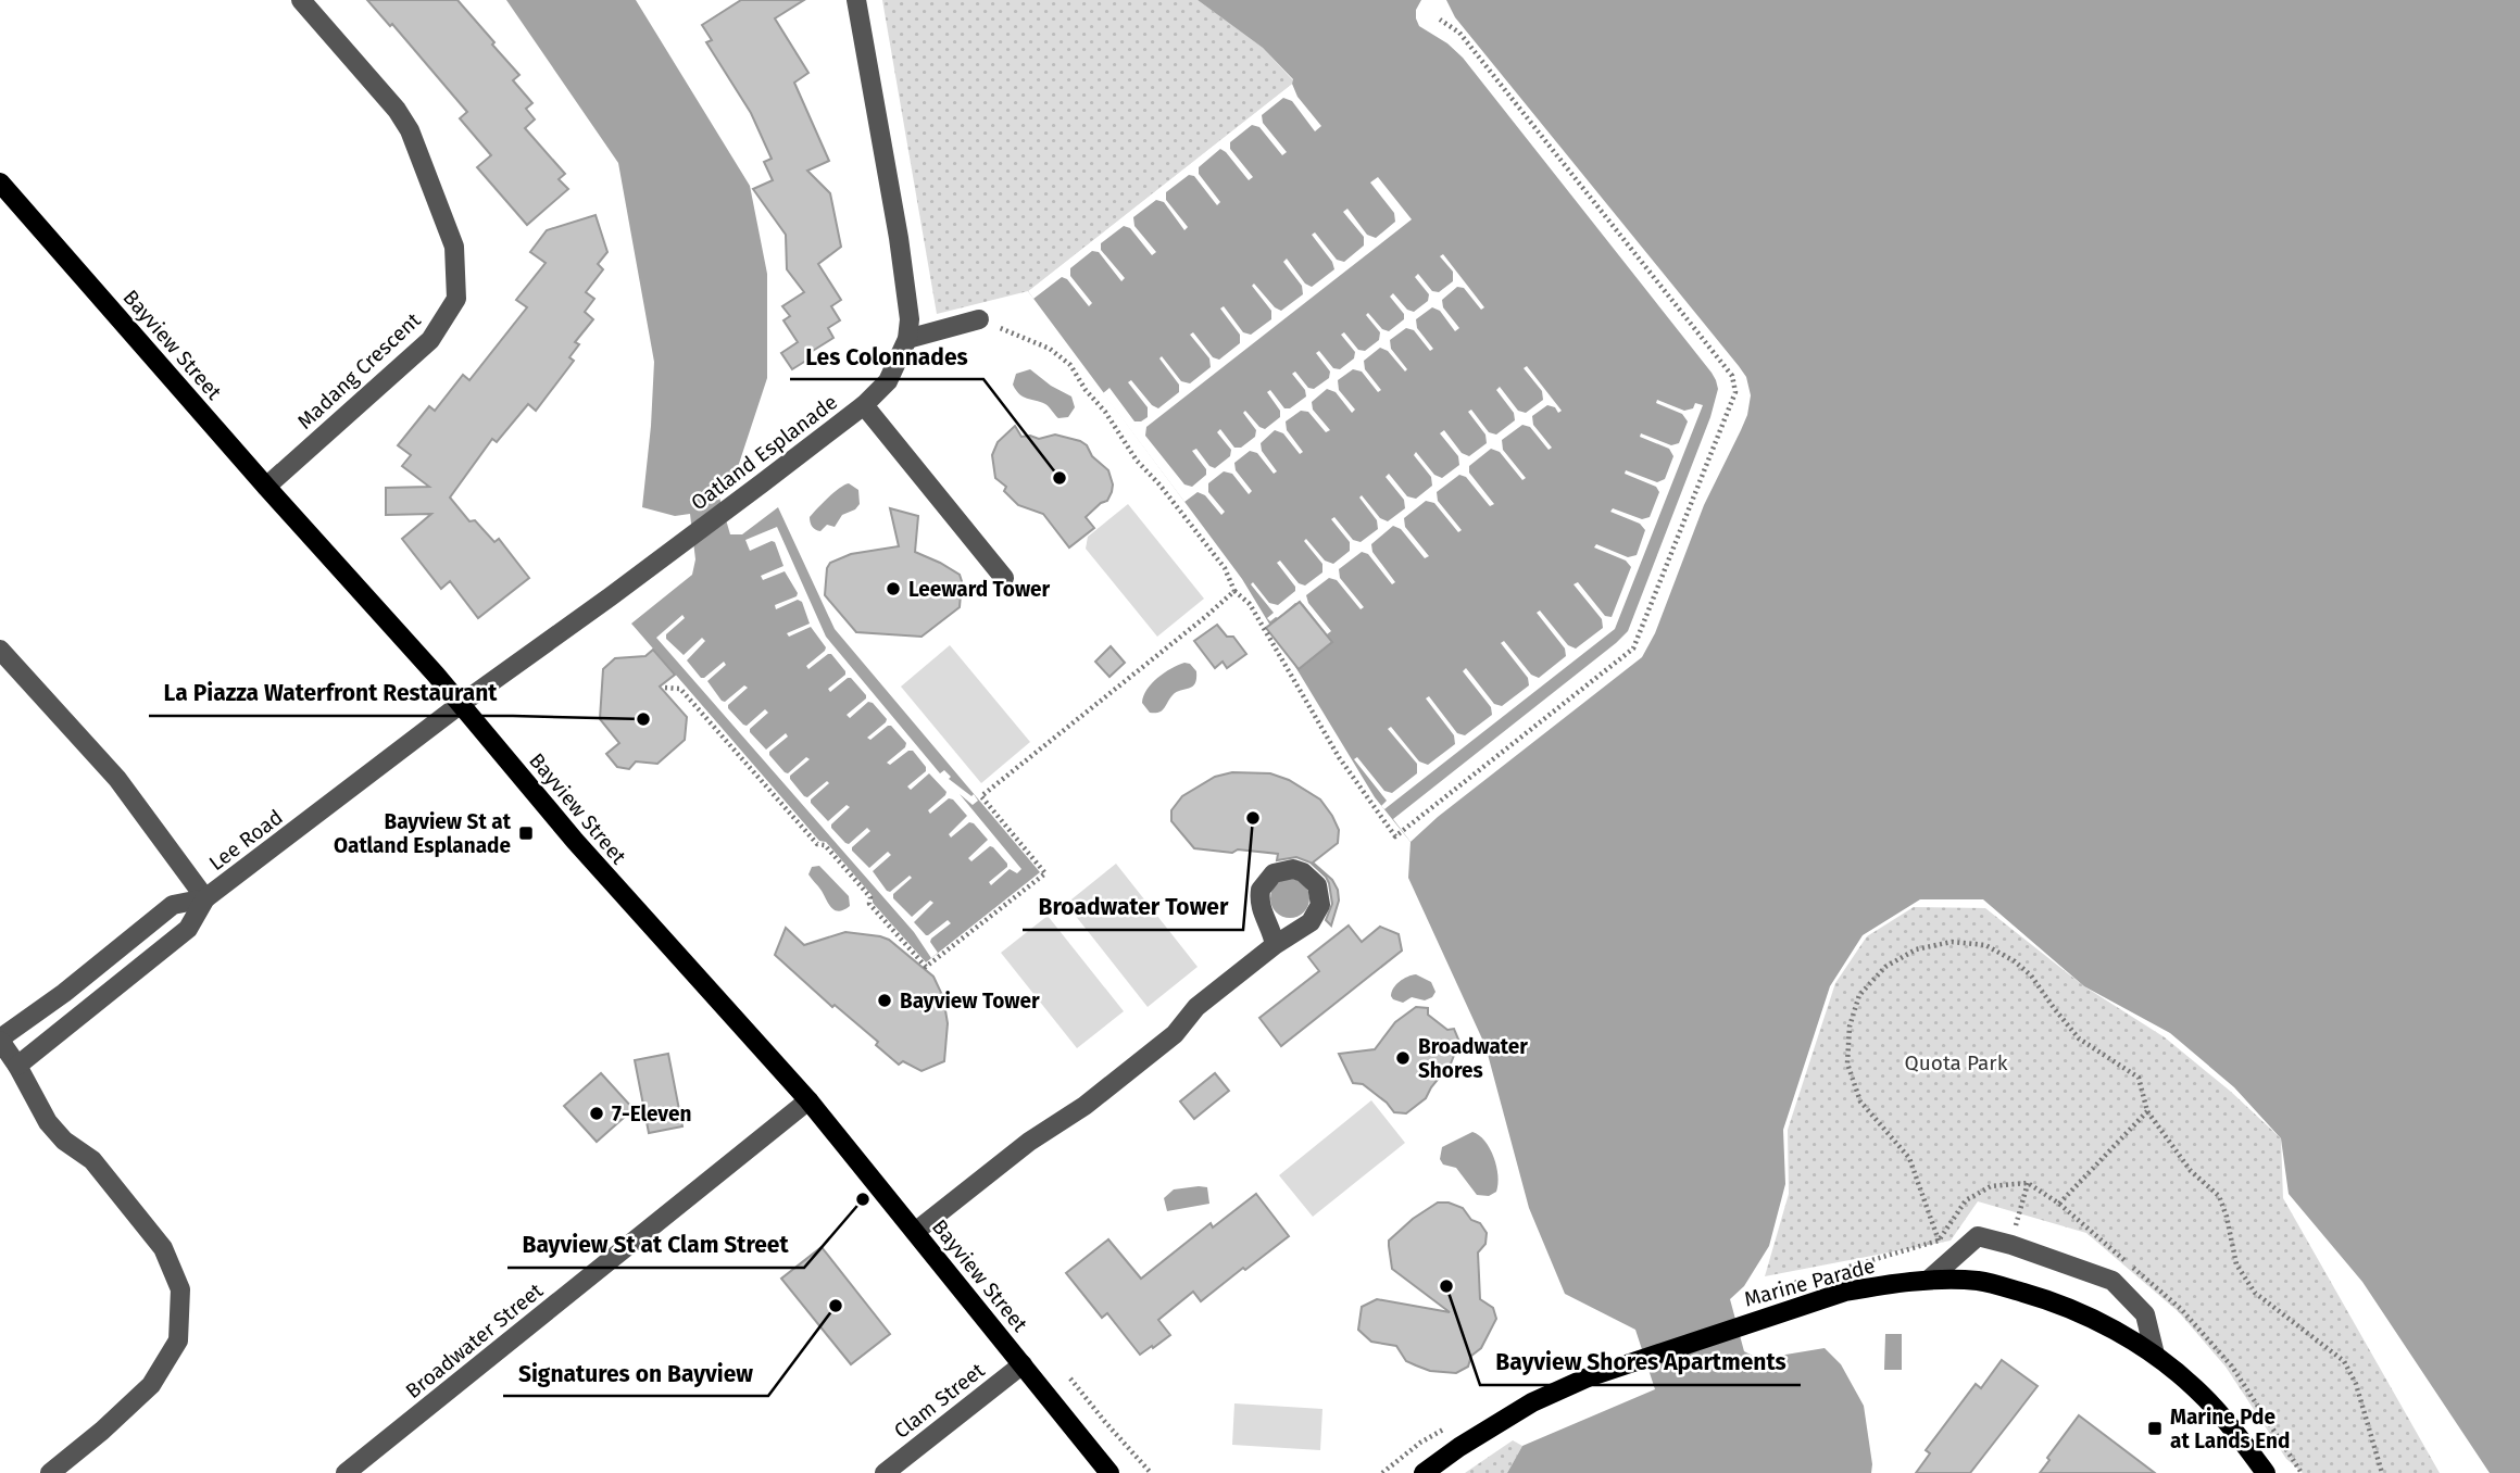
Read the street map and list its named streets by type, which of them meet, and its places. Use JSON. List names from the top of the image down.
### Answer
{
  "streets": {
    "main road": ["Bayview Street", "Marine Parade"],
    "street": [
      "Madang Crescent",
      "Oatland Esplanade",
      "Lee Road",
      "Broadwater Street",
      "Clam Street"
    ]
  },
  "crossings": [
    ["Bayview Street", "Madang Crescent"],
    ["Bayview Street", "Oatland Esplanade"],
    ["Bayview Street", "Lee Road"],
    ["Bayview Street", "Broadwater Street"],
    ["Bayview Street", "Clam Street"],
    ["Oatland Esplanade", "Lee Road"]
  ],
  "parks": ["Quota Park"],
  "places": {
    "other": [
      "Les Colonnades",
      "Leeward Tower",
      "La Piazza Waterfront Restaurant",
      "Broadwater Tower",
      "Bayview Tower",
      "Broadwater Shores",
      "7-Eleven",
      "Bayview St at Clam Street",
      "Bayview Shores Apartments",
      "Signatures on Bayview"
    ],
    "transit": ["Bayview St at Oatland Esplanade", "Marine Pde at Lands End"]
  }
}
